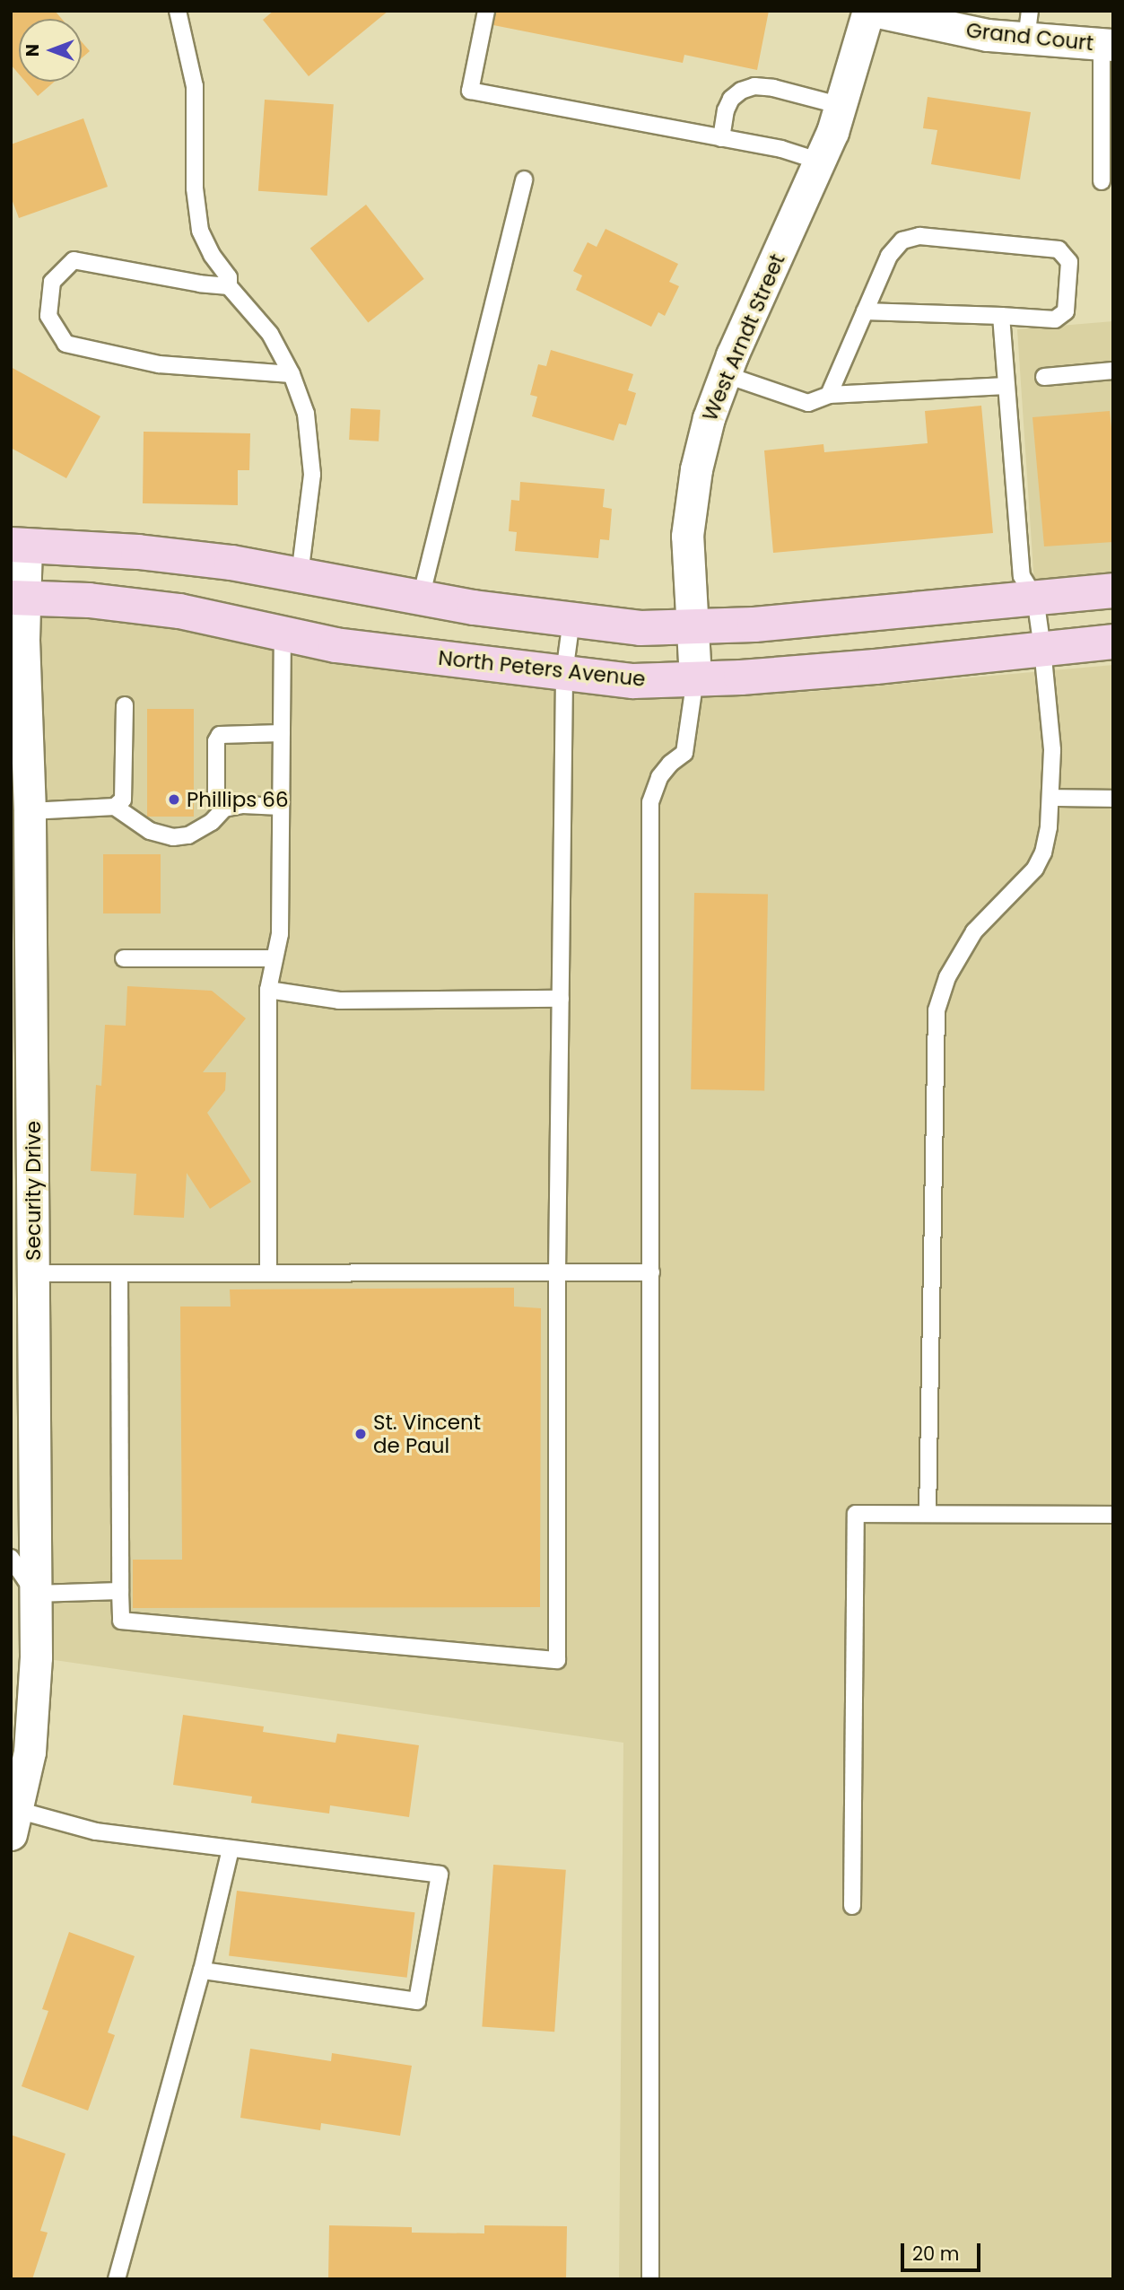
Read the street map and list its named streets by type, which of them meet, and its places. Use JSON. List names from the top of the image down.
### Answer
{
  "streets": {
    "main road": ["North Peters Avenue"],
    "street": ["Grand Court", "West Arndt Street", "Security Drive"]
  },
  "crossings": [
    ["West Arndt Street", "North Peters Avenue"],
    ["North Peters Avenue", "Security Drive"]
  ],
  "places": ["Phillips 66", "St. Vincent de Paul"],
  "scale_bar": "20 m",
  "north": "left"
}
